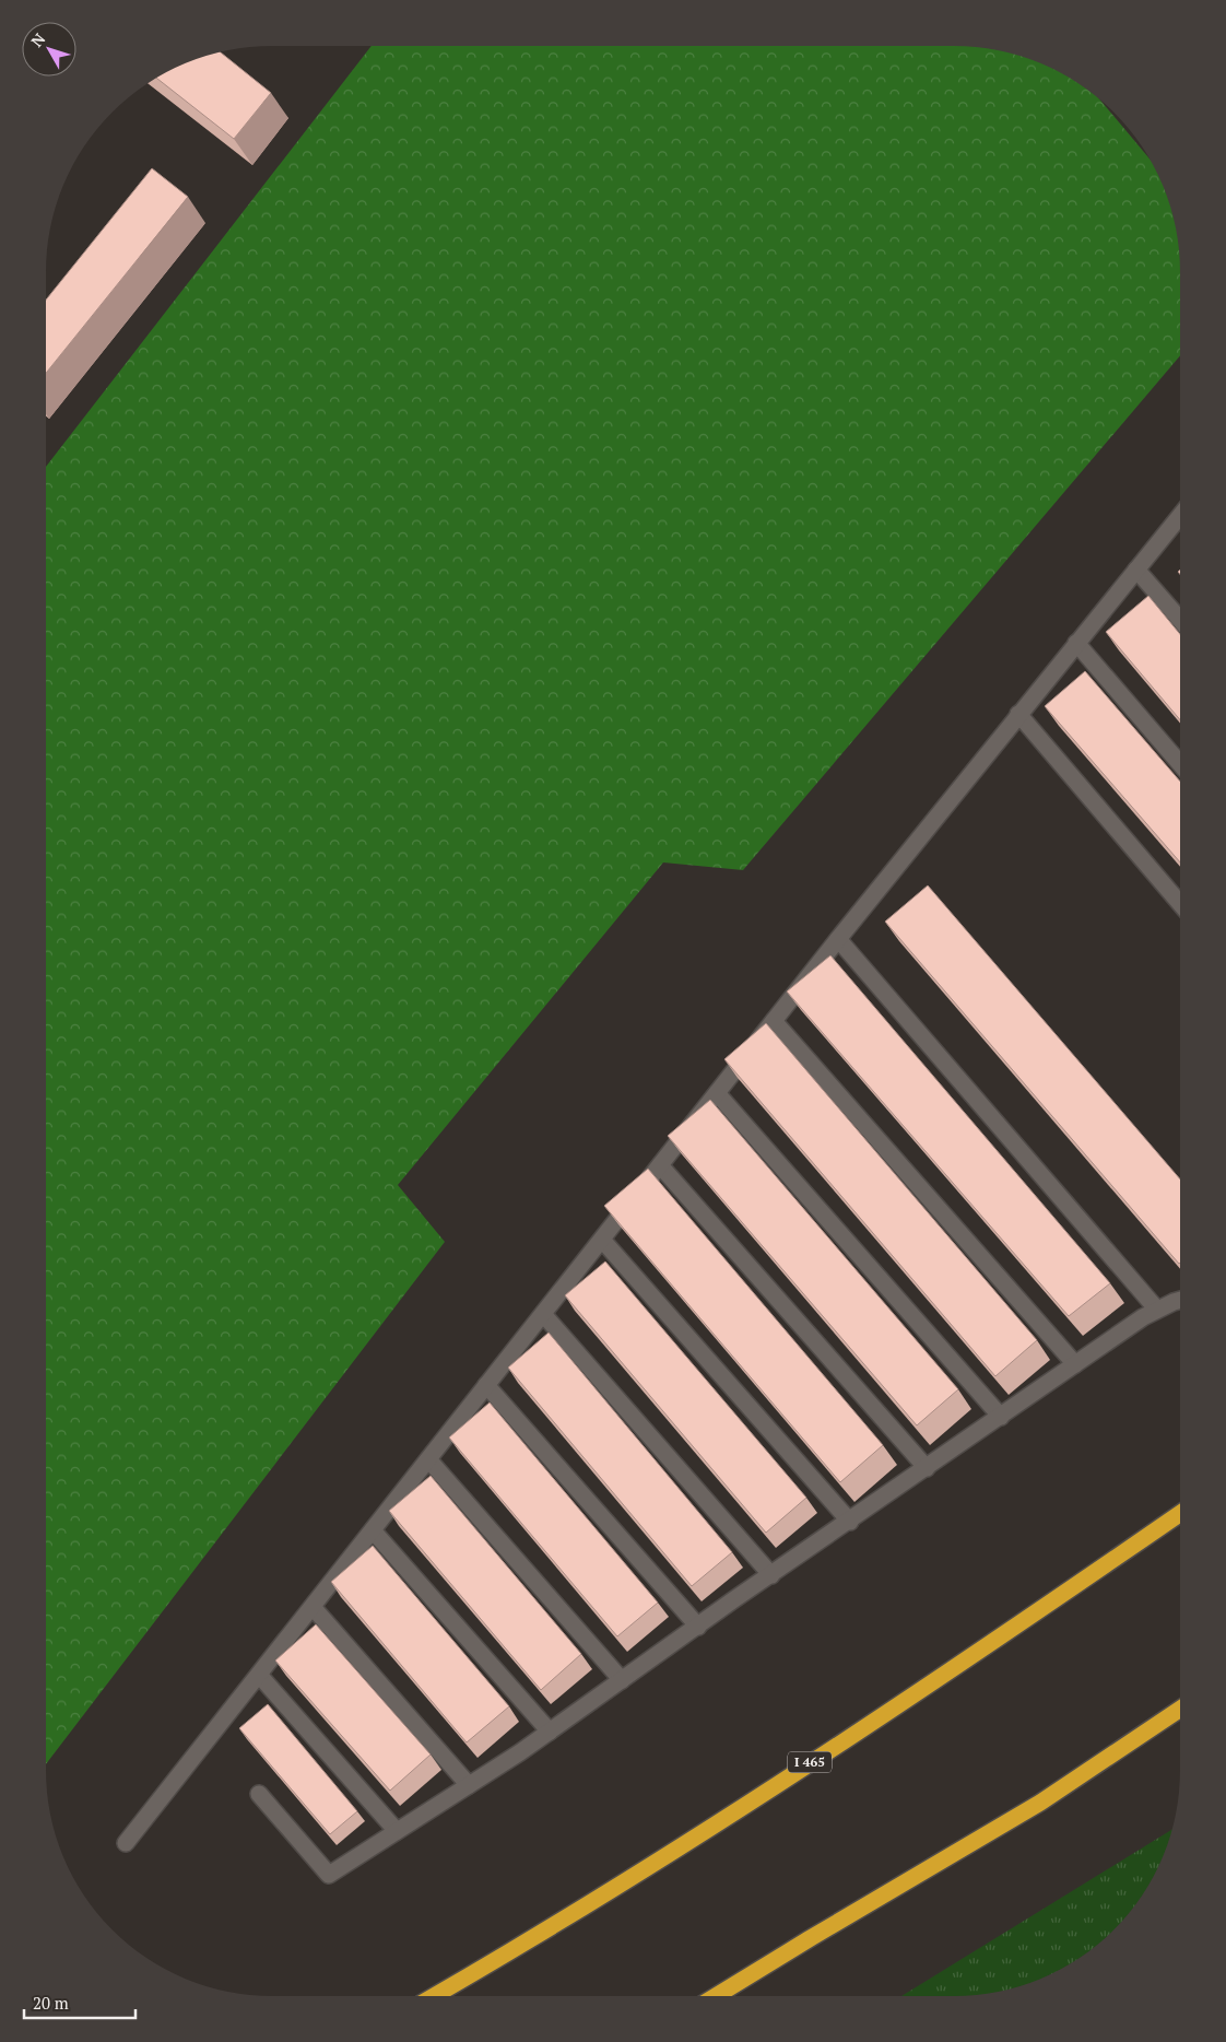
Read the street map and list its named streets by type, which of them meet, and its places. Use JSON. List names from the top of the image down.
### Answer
{
  "streets": {
    "highway": ["I 465"]
  },
  "scale_bar": "20 m",
  "north": "top left"
}
